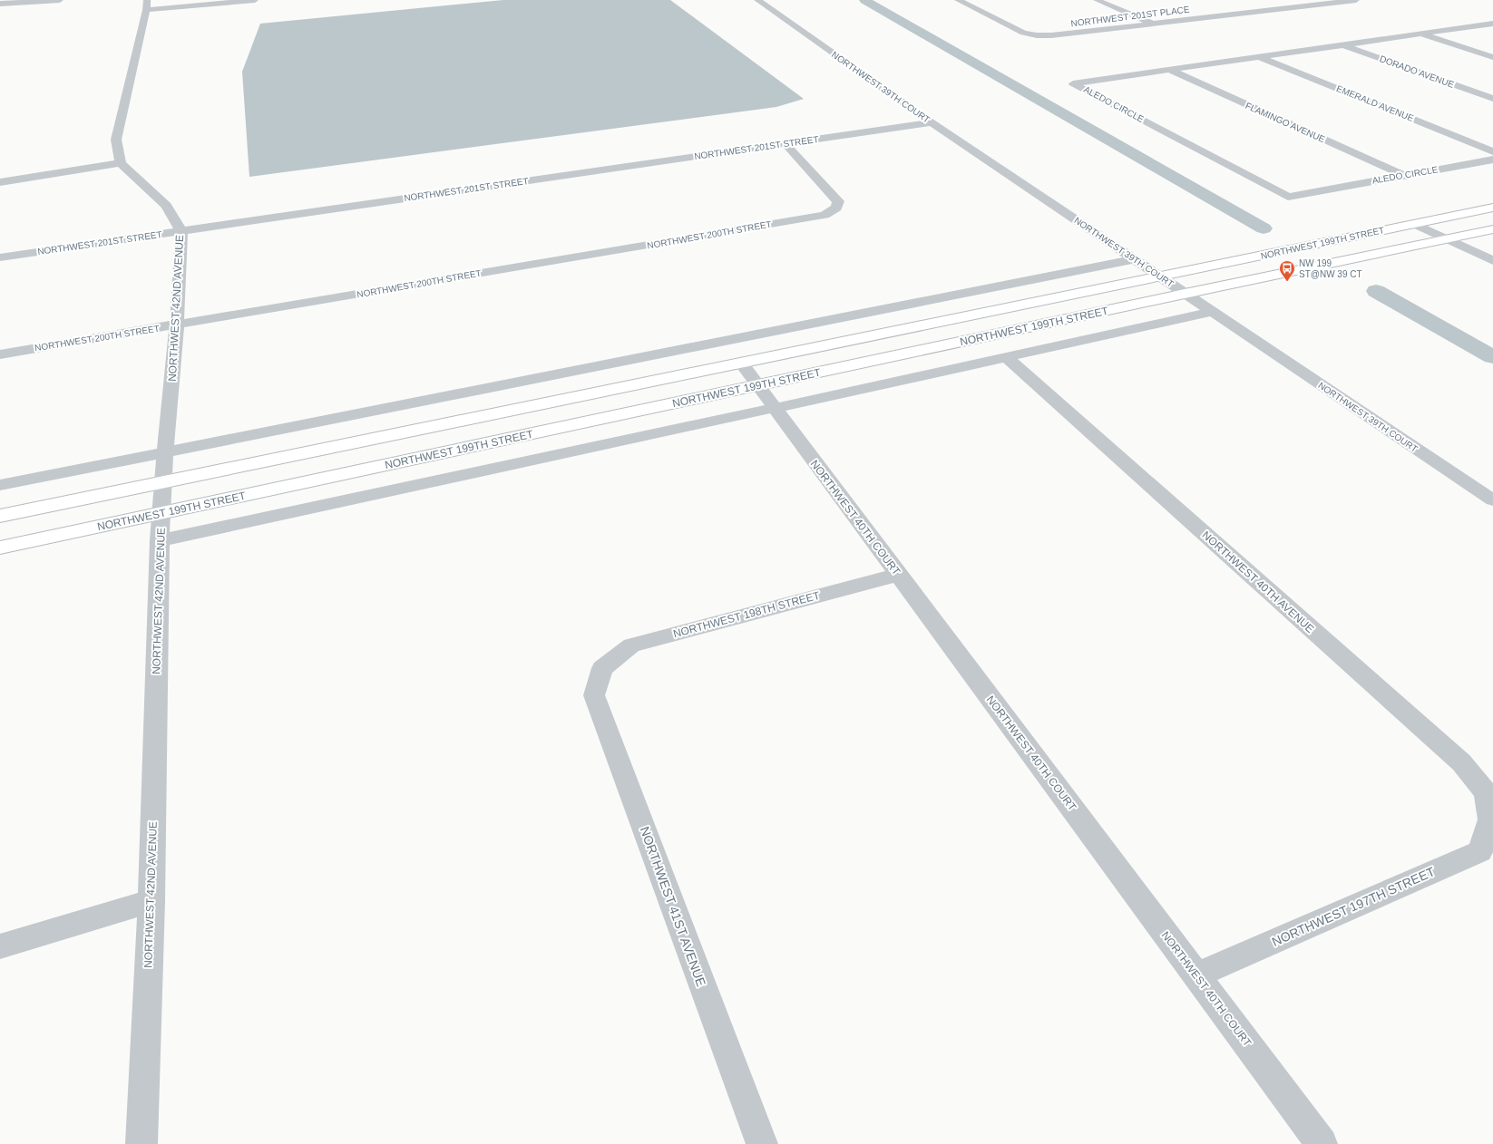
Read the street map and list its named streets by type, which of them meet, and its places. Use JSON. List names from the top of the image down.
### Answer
{
  "streets": {
    "main road": ["NORTHWEST 199TH STREET"],
    "street": [
      "NORTHWEST 201ST PLACE",
      "DORADO AVENUE",
      "NORTHWEST 39TH COURT",
      "EMERALD AVENUE",
      "ALEDO CIRCLE",
      "FLAMINGO AVENUE",
      "NORTHWEST 201ST STREET",
      "NORTHWEST 200TH STREET",
      "NORTHWEST 42ND AVENUE",
      "NORTHWEST 40TH COURT",
      "NORTHWEST 40TH AVENUE",
      "NORTHWEST 198TH STREET",
      "NORTHWEST 41ST AVENUE",
      "NORTHWEST 197TH STREET"
    ]
  },
  "crossings": [
    ["DORADO AVENUE", "ALEDO CIRCLE"],
    ["NORTHWEST 39TH COURT", "NORTHWEST 201ST STREET"],
    ["NORTHWEST 39TH COURT", "NORTHWEST 199TH STREET"],
    ["EMERALD AVENUE", "ALEDO CIRCLE"],
    ["ALEDO CIRCLE", "FLAMINGO AVENUE"],
    ["NORTHWEST 201ST STREET", "NORTHWEST 200TH STREET"],
    ["NORTHWEST 201ST STREET", "NORTHWEST 42ND AVENUE"],
    ["NORTHWEST 200TH STREET", "NORTHWEST 42ND AVENUE"],
    ["NORTHWEST 199TH STREET", "NORTHWEST 42ND AVENUE"],
    ["NORTHWEST 199TH STREET", "NORTHWEST 40TH COURT"],
    ["NORTHWEST 40TH COURT", "NORTHWEST 198TH STREET"],
    ["NORTHWEST 40TH COURT", "NORTHWEST 197TH STREET"],
    ["NORTHWEST 40TH AVENUE", "NORTHWEST 197TH STREET"],
    ["NORTHWEST 198TH STREET", "NORTHWEST 41ST AVENUE"]
  ],
  "places": {
    "bus stop": ["NW 199 ST@NW 39 CT"]
  }
}
